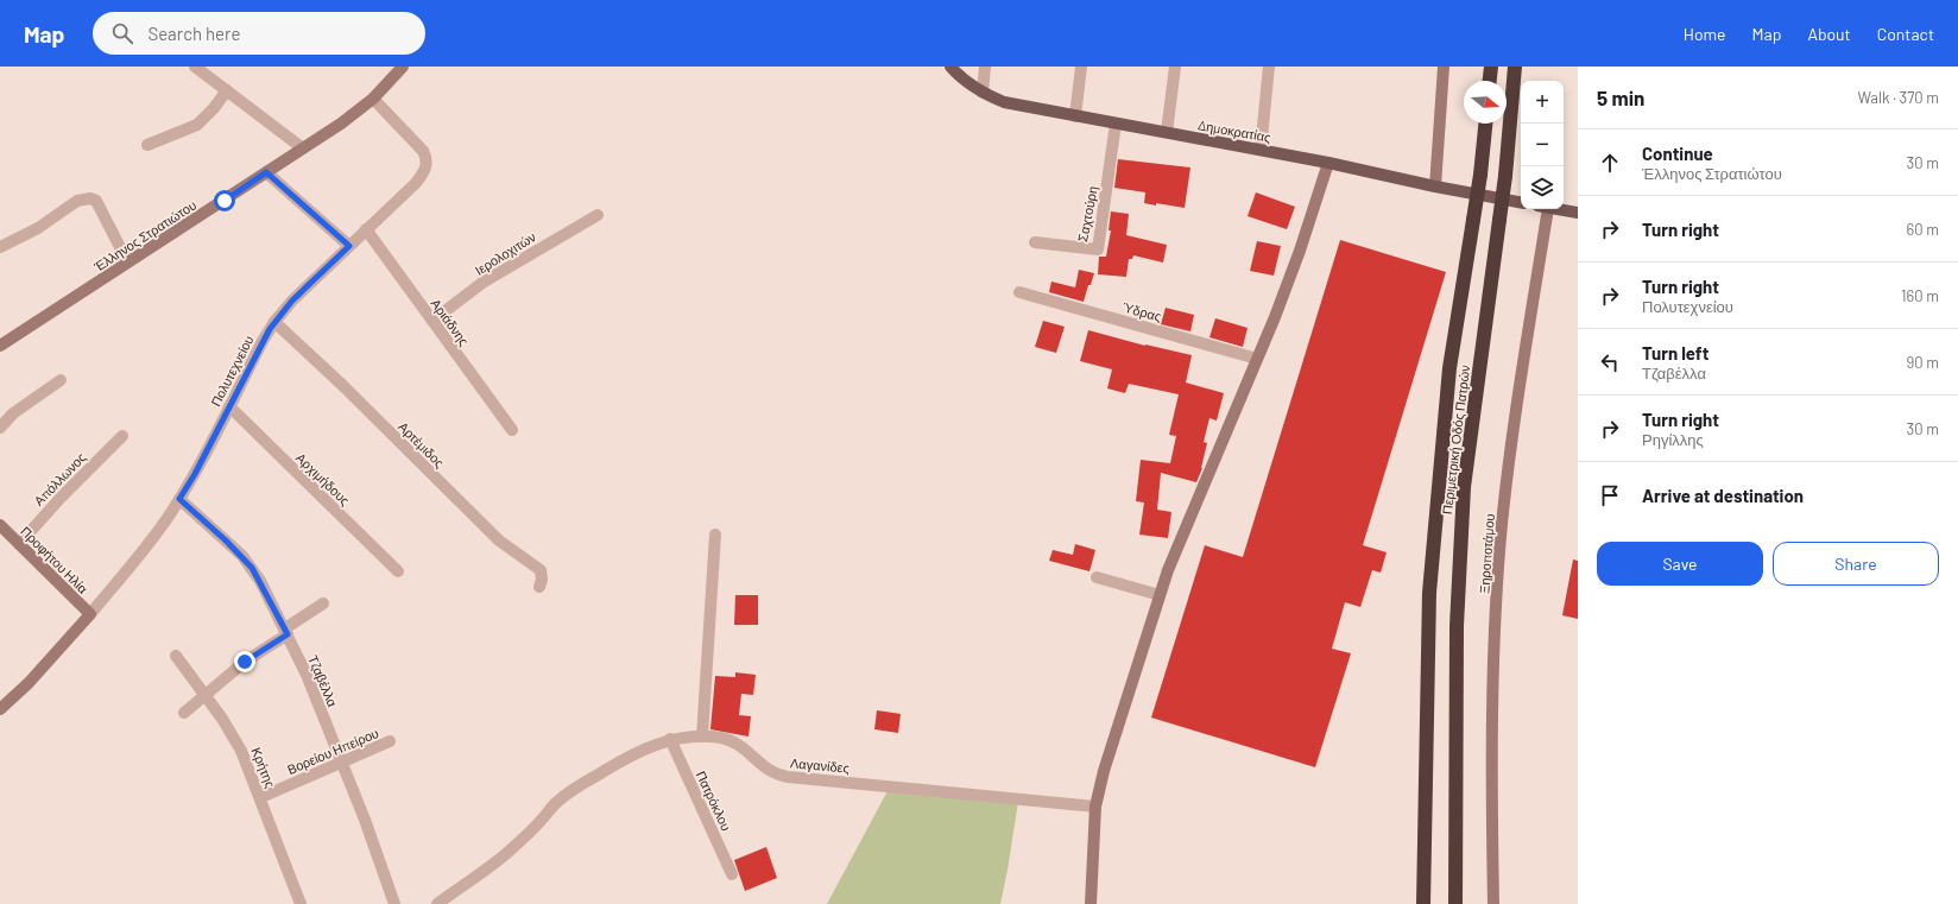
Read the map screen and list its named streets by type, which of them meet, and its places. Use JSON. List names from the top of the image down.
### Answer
{
  "streets": {
    "highway": ["Περιμετρική Οδός Πατρών"],
    "main road": ["Δημοκρατίας"],
    "street": [
      "Σαχτούρη",
      "Έλληνος Στρατιώτου",
      "Ιερολοχιτών",
      "Ύδρας",
      "Αριάδνης",
      "Πολυτεχνείου",
      "Αρτέμιδος",
      "Απόλλωνος",
      "Αρχιμήδους",
      "Ξηροποτάμου",
      "Προφήτου Ηλία",
      "Τζαβέλλα",
      "Βορείου Ηπείρου",
      "Λαγανίδες",
      "Κρήτης",
      "Πατρόκλου"
    ]
  },
  "crossings": [
    ["Δημοκρατίας", "Σαχτούρη"],
    ["Έλληνος Στρατιώτου", "Πολυτεχνείου"],
    ["Ιερολοχιτών", "Αριάδνης"],
    ["Αριάδνης", "Πολυτεχνείου"],
    ["Πολυτεχνείου", "Αρτέμιδος"],
    ["Πολυτεχνείου", "Αρχιμήδους"],
    ["Πολυτεχνείου", "Προφήτου Ηλία"],
    ["Πολυτεχνείου", "Τζαβέλλα"],
    ["Απόλλωνος", "Προφήτου Ηλία"],
    ["Τζαβέλλα", "Βορείου Ηπείρου"],
    ["Βορείου Ηπείρου", "Κρήτης"],
    ["Λαγανίδες", "Πατρόκλου"]
  ],
  "north": "right",
  "page": {
    "header": "Map",
    "search": "Search here",
    "nav": [
      "Home",
      "Map",
      "About",
      "Contact"
    ],
    "heading": ["5 min", "Walk · 370 m"],
    "map_buttons": ["+", "−"],
    "list": [
      ["Continue", "Έλληνος Στρατιώτου", "30 m"],
      ["Turn right", "60 m"],
      ["Turn right", "Πολυτεχνείου", "160 m"],
      ["Turn left", "Τζαβέλλα", "90 m"],
      ["Turn right", "Ρηγίλλης", "30 m"],
      "Arrive at destination"
    ],
    "buttons": ["Save", "Share"]
  }
}
